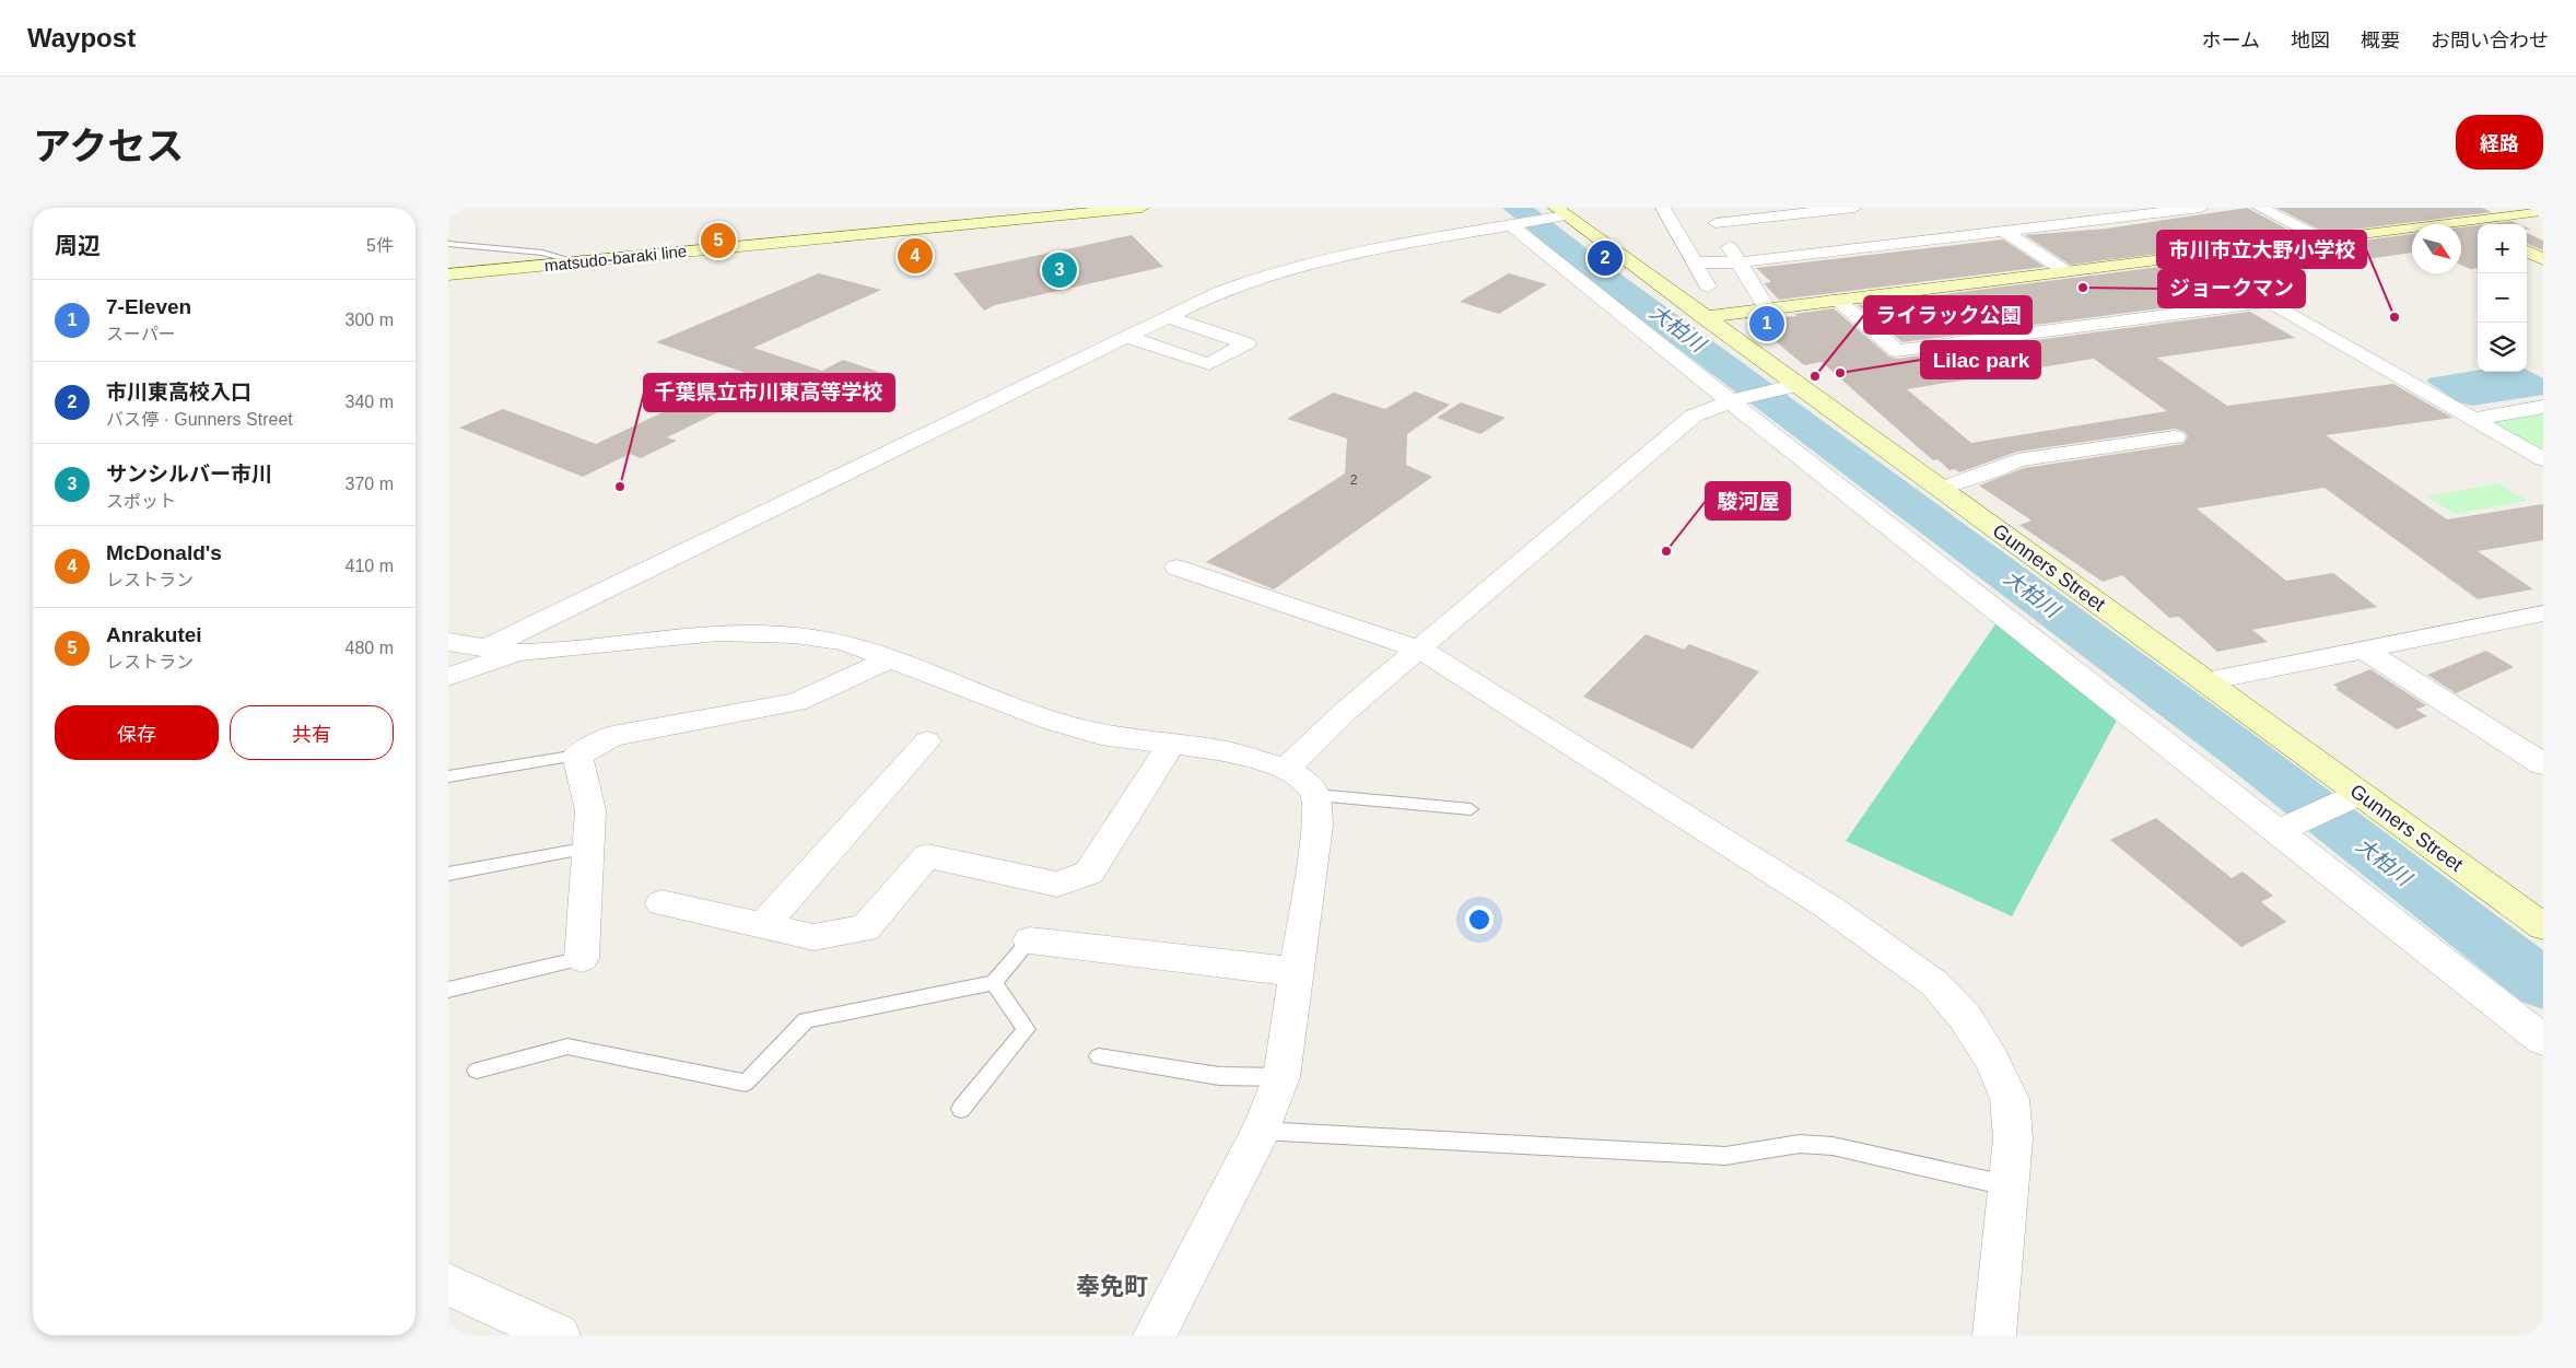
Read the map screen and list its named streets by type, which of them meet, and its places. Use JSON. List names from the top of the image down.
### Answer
{
  "streets": {
    "street": ["matsudo-baraki line", "Gunners Street"]
  },
  "districts": ["奉免町"],
  "water": ["大柏川"],
  "places": [
    "ジョークマン",
    "市川市立大野小学校",
    "Lilac park",
    "ライラック公園",
    "千葉県立市川東高等学校",
    "駿河屋"
  ],
  "house_numbers": ["2"],
  "north": "bottom right",
  "page": {
    "header": "Waypost",
    "nav": [
      "ホーム",
      "地図",
      "概要",
      "お問い合わせ"
    ],
    "title": "アクセス",
    "buttons": [
      "経路",
      ["保存", "共有"]
    ],
    "heading": ["周辺", "5件"],
    "pins": [
      "5",
      "4",
      "2",
      "3",
      "1"
    ],
    "map_buttons": ["+", "−"],
    "list": [
      {
        "mark": "1",
        "name": "7-Eleven",
        "note": "スーパー",
        "value": "300 m"
      },
      {
        "mark": "2",
        "name": "市川東高校入口",
        "note": "バス停 · Gunners Street",
        "value": "340 m"
      },
      {
        "mark": "3",
        "name": "サンシルバー市川",
        "note": "スポット",
        "value": "370 m"
      },
      {
        "mark": "4",
        "name": "McDonald's",
        "note": "レストラン",
        "value": "410 m"
      },
      {
        "mark": "5",
        "name": "Anrakutei",
        "note": "レストラン",
        "value": "480 m"
      }
    ]
  }
}
